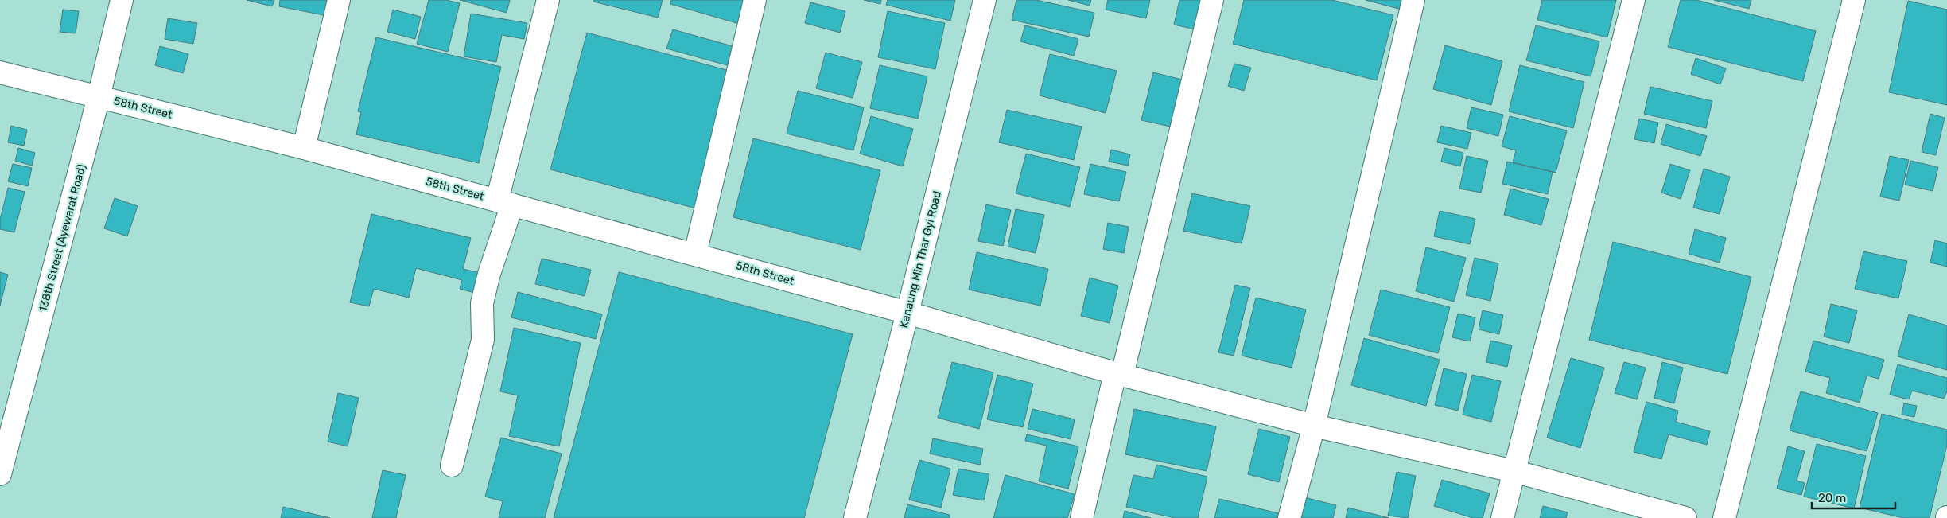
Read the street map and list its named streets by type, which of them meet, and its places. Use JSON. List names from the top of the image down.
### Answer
{
  "streets": {
    "street": ["58th Street", "138th Street (Ayewarat Road)", "Kanaung Min Thar Gyi Road"]
  },
  "crossings": [
    ["58th Street", "138th Street (Ayewarat Road)"],
    ["58th Street", "Kanaung Min Thar Gyi Road"]
  ],
  "scale_bar": "20 m"
}
